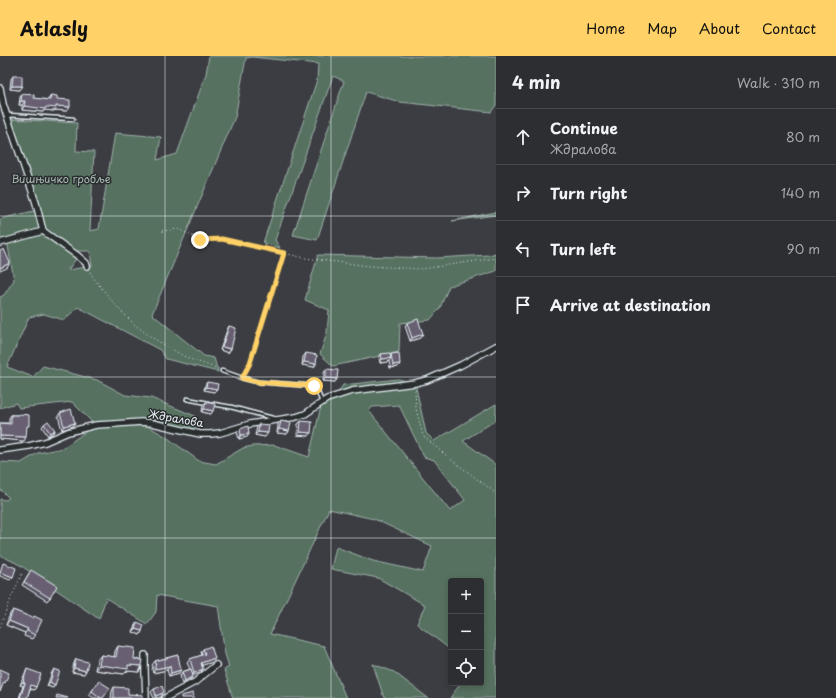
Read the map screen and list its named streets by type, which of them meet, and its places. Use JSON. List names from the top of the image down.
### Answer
{
  "streets": {
    "street": ["Ждралова"]
  },
  "parks": ["Вишњичко гробље"],
  "page": {
    "header": "Atlasly",
    "nav": [
      "Home",
      "Map",
      "About",
      "Contact"
    ],
    "heading": ["4 min", "Walk · 310 m"],
    "list": [
      ["Continue", "Ждралова", "80 m"],
      ["Turn right", "140 m"],
      ["Turn left", "90 m"],
      "Arrive at destination"
    ],
    "map_buttons": ["+", "−"]
  }
}
